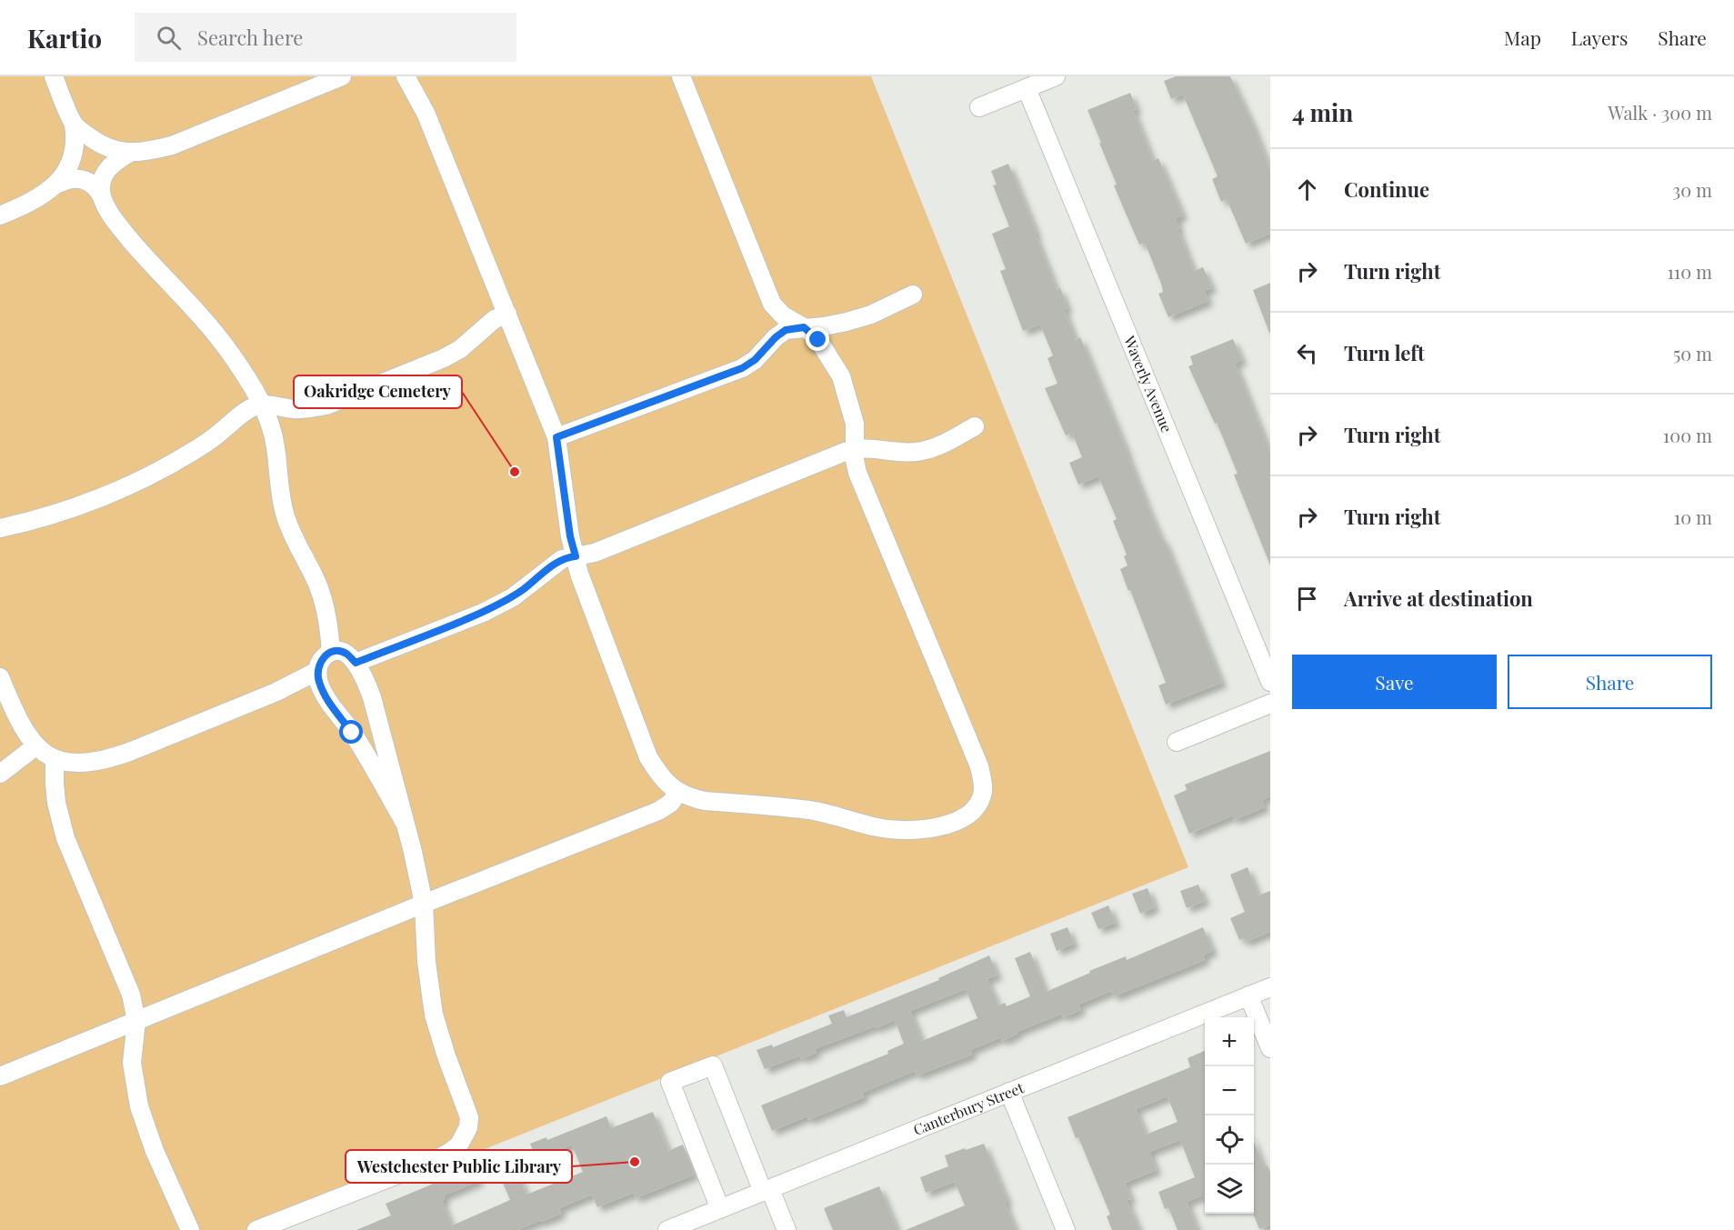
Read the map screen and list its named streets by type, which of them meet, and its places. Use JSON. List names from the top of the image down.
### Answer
{
  "streets": {
    "street": ["Waverly Avenue", "Canterbury Street"]
  },
  "places": ["Oakridge Cemetery", "Westchester Public Library"],
  "page": {
    "header": "Kartio",
    "search": "Search here",
    "nav": ["Map", "Layers", "Share"],
    "heading": ["4 min", "Walk · 300 m"],
    "list": [
      ["Continue", "30 m"],
      ["Turn right", "110 m"],
      ["Turn left", "50 m"],
      ["Turn right", "100 m"],
      ["Turn right", "10 m"],
      "Arrive at destination"
    ],
    "buttons": ["Save", "Share"],
    "map_buttons": ["+", "−"]
  }
}
